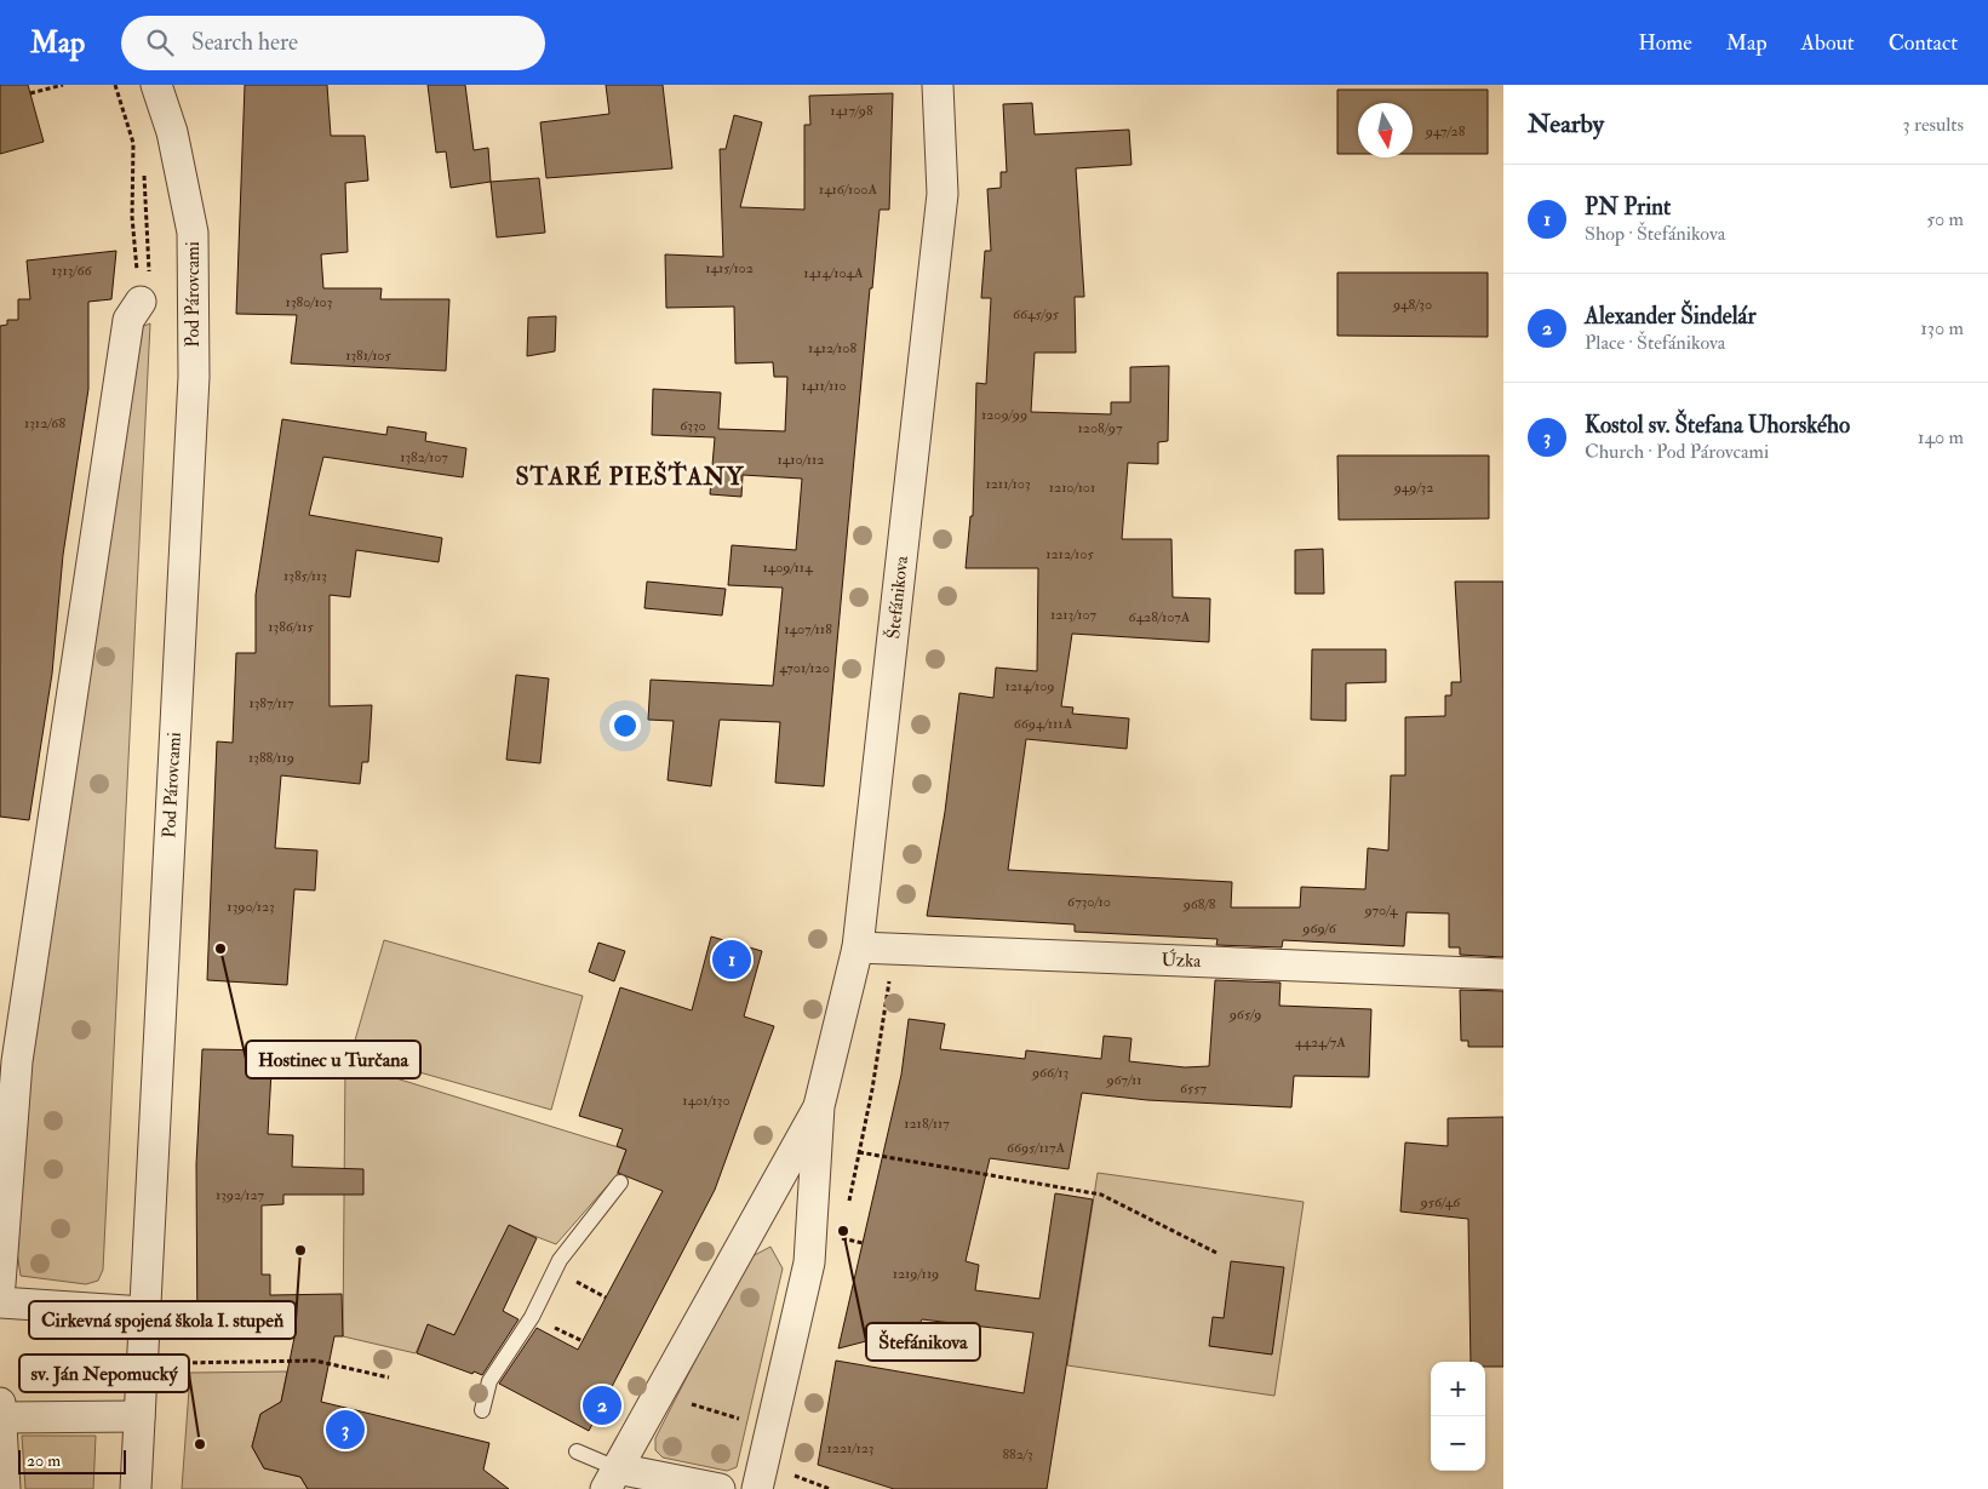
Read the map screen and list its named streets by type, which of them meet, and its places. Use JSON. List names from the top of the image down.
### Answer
{
  "streets": {
    "street": ["Pod Párovcami", "Štefánikova", "Úzka"]
  },
  "crossings": [
    ["Štefánikova", "Úzka"]
  ],
  "districts": ["STARÉ PIEŠŤANY"],
  "places": [
    "Hostinec u Turčana",
    "Štefánikova",
    "Cirkevná spojená škola I. stupeň",
    "sv. Ján Nepomucký"
  ],
  "house_numbers": [
    "1417/98",
    "947/28",
    "1416/100A",
    "1415/102",
    "1313/66",
    "1414/104A",
    "1380/103",
    "948/30",
    "6645/95",
    "1412/108",
    "1381/105",
    "1411/110",
    "1209/99",
    "1312/68",
    "6330",
    "1208/97",
    "1382/107",
    "1410/112",
    "1211/103",
    "1210/101",
    "949/32",
    "1212/105",
    "1409/114",
    "1385/113",
    "1213/107",
    "6428/107A",
    "1386/115",
    "1407/118",
    "4701/120",
    "1214/109",
    "1387/117",
    "6694/111A",
    "1388/119",
    "6730/10",
    "968/8",
    "1390/123",
    "970/4",
    "969/6",
    "965/9",
    "4424/7A",
    "966/13",
    "967/11",
    "6557",
    "1401/130",
    "1218/117",
    "6695/117A",
    "1392/127",
    "956/46",
    "1219/119",
    "1221/123",
    "882/3"
  ],
  "scale_bar": "20 m",
  "north": "bottom",
  "page": {
    "header": "Map",
    "search": "Search here",
    "nav": [
      "Home",
      "Map",
      "About",
      "Contact"
    ],
    "heading": ["Nearby", "3 results"],
    "list": [
      {
        "mark": "1",
        "name": "PN Print",
        "note": "Shop · Štefánikova",
        "value": "50 m"
      },
      {
        "mark": "2",
        "name": "Alexander Šindelár",
        "note": "Place · Štefánikova",
        "value": "130 m"
      },
      {
        "mark": "3",
        "name": "Kostol sv. Štefana Uhorského",
        "note": "Church · Pod Párovcami",
        "value": "140 m"
      }
    ],
    "pins": ["1", "2", "3"],
    "map_buttons": ["+", "−"],
    "scale": "20 m"
  }
}
